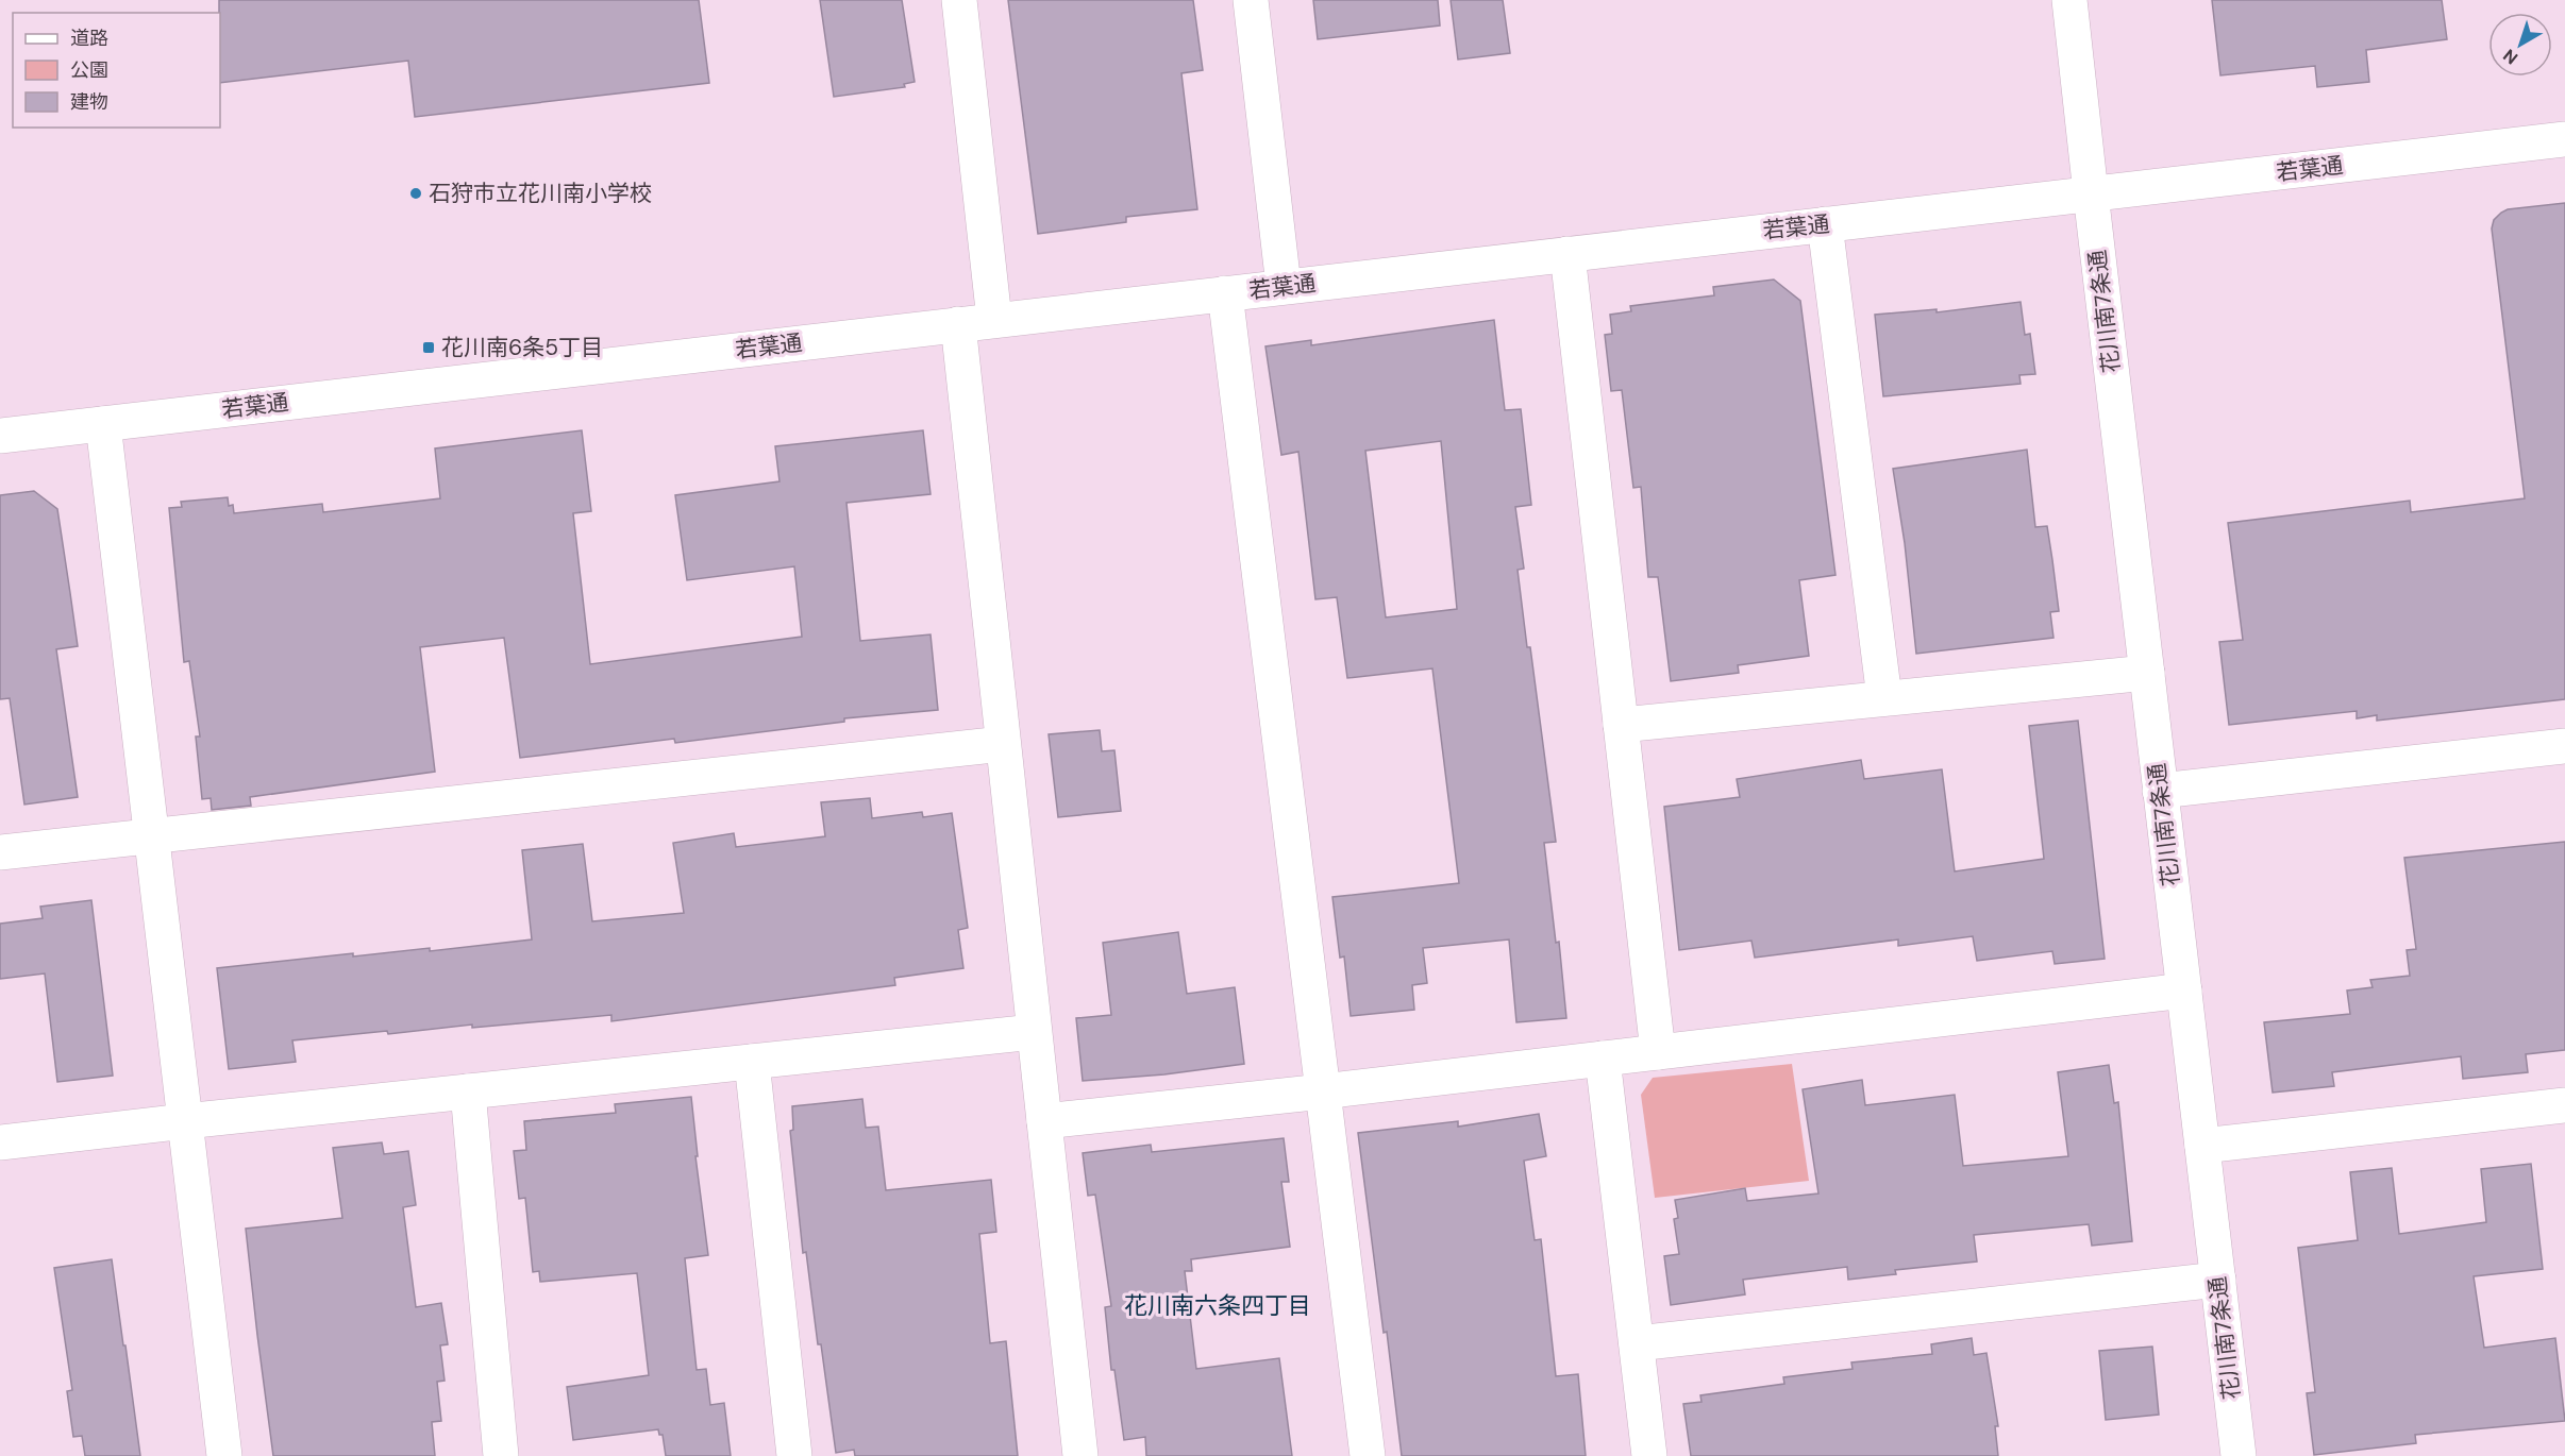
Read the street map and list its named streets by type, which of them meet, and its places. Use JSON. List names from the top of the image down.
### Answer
{
  "streets": {
    "street": ["若葉通", "花川南7条通"]
  },
  "crossings": [
    ["若葉通", "花川南7条通"]
  ],
  "districts": ["花川南六条四丁目"],
  "places": {
    "other": ["石狩市立花川南小学校"],
    "transit": ["花川南6条5丁目"]
  },
  "legend": ["道路", "公園", "建物"],
  "north": "bottom left"
}
